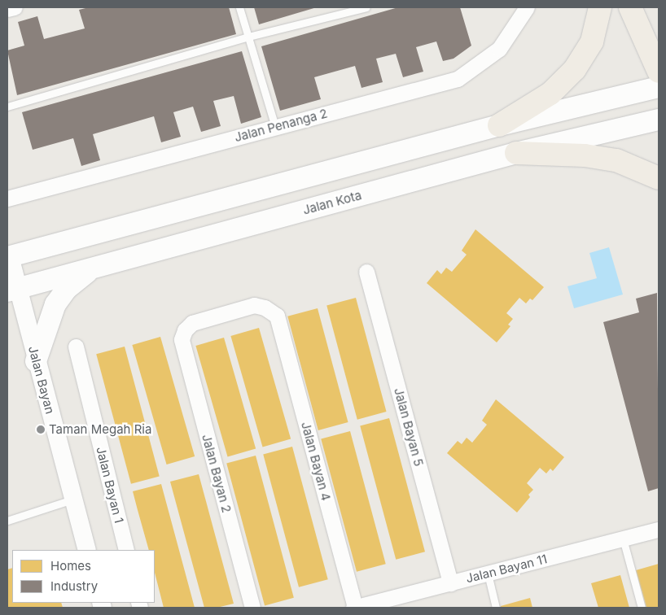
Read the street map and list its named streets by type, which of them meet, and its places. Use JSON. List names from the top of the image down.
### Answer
{
  "streets": {
    "main road": ["Jalan Kota"],
    "street": [
      "Jalan Penanga 2",
      "Jalan Bayan",
      "Jalan Bayan 5",
      "Jalan Bayan 4",
      "Jalan Bayan 2",
      "Jalan Bayan 1",
      "Jalan Bayan 11"
    ]
  },
  "crossings": [
    ["Jalan Kota", "Jalan Bayan"],
    ["Jalan Bayan 5", "Jalan Bayan 11"],
    ["Jalan Bayan 4", "Jalan Bayan 2"],
    ["Jalan Bayan 4", "Jalan Bayan 11"]
  ],
  "places": ["Taman Megah Ria"],
  "legend": ["Homes", "Industry"]
}
